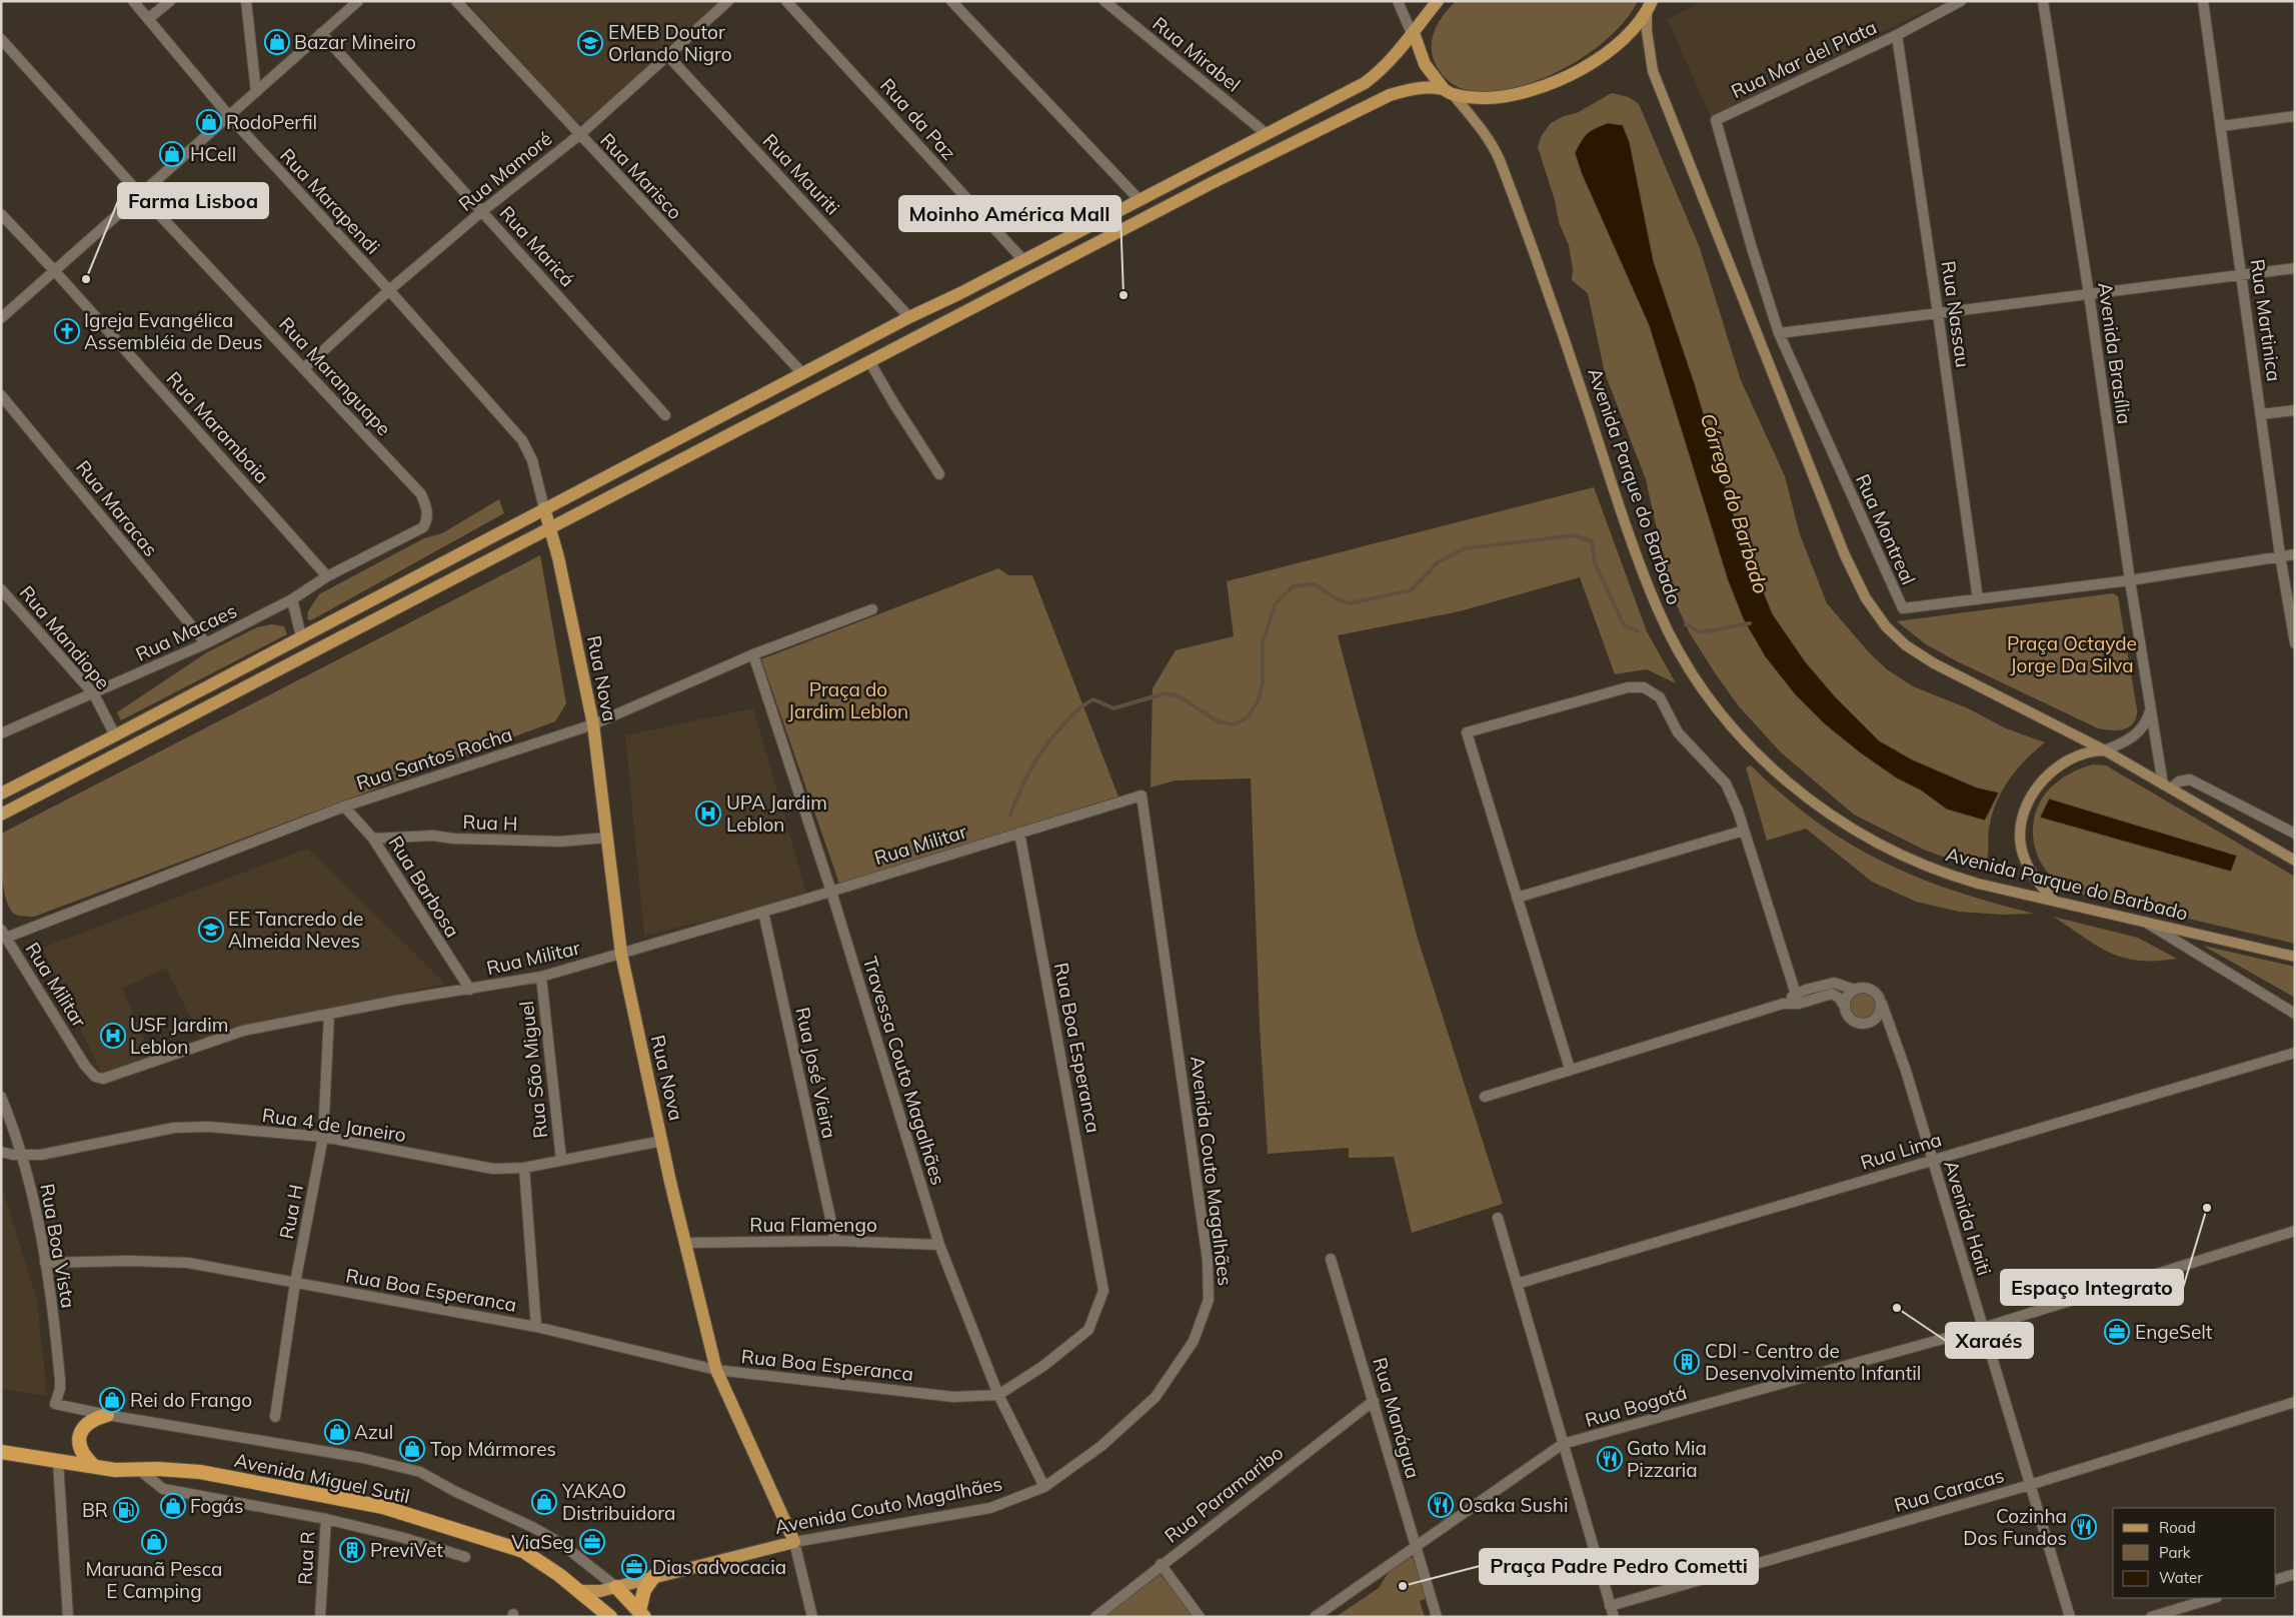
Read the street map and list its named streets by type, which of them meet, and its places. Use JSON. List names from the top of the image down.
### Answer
{
  "streets": {
    "highway": ["Avenida Miguel Sutil"],
    "main road": ["Avenida Parque do Barbado", "Rua Nova", "Avenida Couto Magalhães"],
    "street": [
      "Rua Mirabel",
      "Rua Mar del Plata",
      "Rua da Paz",
      "Rua Mamoré",
      "Rua Mauriti",
      "Rua Marisco",
      "Rua Marapendi",
      "Rua Maricá",
      "Rua Nassau",
      "Rua Martinica",
      "Avenida Brasília",
      "Rua Maranguape",
      "Rua Marambaia",
      "Rua Maracas",
      "Rua Montreal",
      "Rua Macaes",
      "Rua Mandiope",
      "Rua Santos Rocha",
      "Rua H",
      "Rua Militar",
      "Rua Barbosa",
      "Rua Boa Esperanca",
      "Rua São Miguel",
      "Travessa Couto Magalhães",
      "Rua José Vieira",
      "Rua 4 de Janeiro",
      "Rua Lima",
      "Avenida Haiti",
      "Rua Flamengo",
      "Rua Boa Vista",
      "Rua Bogotá",
      "Rua Manágua",
      "Rua Caracas",
      "Rua Paramaribo",
      "Rua R"
    ]
  },
  "crossings": [
    ["Rua Mar del Plata", "Rua Nassau"],
    ["Rua Mar del Plata", "Rua Montreal"],
    ["Rua Mamoré", "Rua Mauriti"],
    ["Rua Mamoré", "Rua Marisco"],
    ["Rua Mamoré", "Rua Marapendi"],
    ["Rua Mamoré", "Rua Maricá"],
    ["Rua Mamoré", "Rua Maranguape"],
    ["Rua Marapendi", "Rua Nova"],
    ["Rua Nassau", "Rua Montreal"],
    ["Rua Martinica", "Rua Montreal"],
    ["Avenida Brasília", "Rua Montreal"],
    ["Rua Maranguape", "Rua Macaes"],
    ["Rua Marambaia", "Rua Macaes"],
    ["Rua Maracas", "Rua Macaes"],
    ["Rua Macaes", "Rua Mandiope"],
    ["Rua Nova", "Rua Santos Rocha"],
    ["Rua Nova", "Rua H"],
    ["Rua Nova", "Rua Militar"],
    ["Rua Nova", "Rua Boa Esperanca"],
    ["Rua Nova", "Rua 4 de Janeiro"],
    ["Rua Nova", "Avenida Couto Magalhães"],
    ["Rua Nova", "Rua Flamengo"],
    ["Rua Santos Rocha", "Rua Militar"],
    ["Rua Santos Rocha", "Rua Barbosa"],
    ["Rua Santos Rocha", "Travessa Couto Magalhães"],
    ["Rua H", "Rua Militar"],
    ["Rua H", "Rua Barbosa"],
    ["Rua H", "Rua Boa Esperanca"],
    ["Rua H", "Rua 4 de Janeiro"],
    ["Rua Militar", "Rua Barbosa"],
    ["Rua Militar", "Rua Boa Esperanca"],
    ["Rua Militar", "Rua São Miguel"],
    ["Rua Militar", "Travessa Couto Magalhães"],
    ["Rua Militar", "Rua José Vieira"],
    ["Rua Militar", "Avenida Couto Magalhães"],
    ["Rua Boa Esperanca", "Travessa Couto Magalhães"],
    ["Rua Boa Esperanca", "Rua Boa Vista"],
    ["Rua São Miguel", "Rua 4 de Janeiro"],
    ["Travessa Couto Magalhães", "Avenida Couto Magalhães"],
    ["Travessa Couto Magalhães", "Rua Flamengo"],
    ["Rua José Vieira", "Rua Flamengo"],
    ["Rua 4 de Janeiro", "Rua Boa Vista"],
    ["Rua Lima", "Avenida Haiti"],
    ["Avenida Couto Magalhães", "Avenida Miguel Sutil"],
    ["Avenida Haiti", "Rua Bogotá"],
    ["Avenida Haiti", "Rua Caracas"],
    ["Rua Boa Vista", "Avenida Miguel Sutil"],
    ["Rua Bogotá", "Rua Manágua"],
    ["Rua Manágua", "Rua Paramaribo"],
    ["Avenida Miguel Sutil", "Rua R"]
  ],
  "water": ["Córrego do Barbado"],
  "parks": ["Praça Octayde Jorge Da Silva", "Praça do Jardim Leblon"],
  "places": {
    "shop": [
      "Bazar Mineiro",
      "RodoPerfil",
      "HCell",
      "Rei do Frango",
      "Azul",
      "Top Mármores",
      "YAKAO Distribuidora",
      "Fogás",
      "Maruanã Pesca E Camping"
    ],
    "school or university": ["EMEB Doutor Orlando Nigro", "EE Tancredo de Almeida Neves"],
    "other": [
      "Farma Lisboa",
      "Moinho América Mall",
      "Espaço Integrato",
      "Xaraés",
      "Praça Padre Pedro Cometti"
    ],
    "church": ["Igreja Evangélica Assembléia de Deus"],
    "hospital": ["UPA Jardim Leblon", "USF Jardim Leblon"],
    "office": ["EngeSelt", "ViaSeg", "Dias advocacia"],
    "building": ["CDI - Centro de Desenvolvimento Infantil", "PreviVet"],
    "restaurant": ["Gato Mia Pizzaria", "Osaka Sushi", "Cozinha Dos Fundos"],
    "fuel station": ["BR"]
  },
  "legend": ["Road", "Park", "Water"]
}
